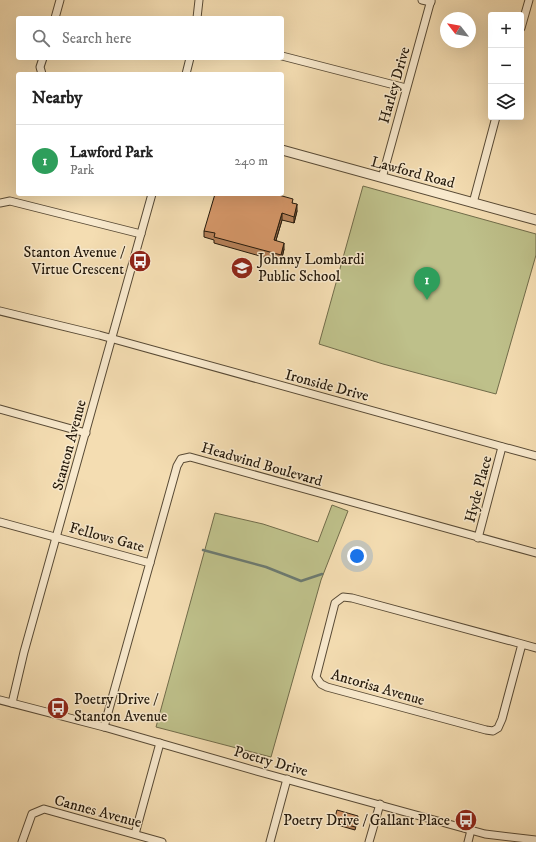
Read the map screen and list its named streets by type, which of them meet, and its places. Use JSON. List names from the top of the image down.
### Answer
{
  "streets": {
    "street": [
      "Harley Drive",
      "Lawford Road",
      "Ironside Drive",
      "Stanton Avenue",
      "Headwind Boulevard",
      "Hyde Place",
      "Fellows Gate",
      "Antorisa Avenue",
      "Poetry Drive",
      "Cannes Avenue"
    ]
  },
  "crossings": [
    ["Harley Drive", "Lawford Road"],
    ["Ironside Drive", "Stanton Avenue"],
    ["Ironside Drive", "Hyde Place"],
    ["Stanton Avenue", "Fellows Gate"],
    ["Stanton Avenue", "Poetry Drive"],
    ["Headwind Boulevard", "Hyde Place"],
    ["Headwind Boulevard", "Fellows Gate"],
    ["Headwind Boulevard", "Poetry Drive"]
  ],
  "places": {
    "bus stop": ["Stanton Avenue / Virtue Crescent", "Poetry Drive / Stanton Avenue", "Poetry Drive / Gallant Place"],
    "school or university": ["Johnny Lombardi Public School"]
  },
  "north": "top left",
  "page": {
    "map_buttons": ["+", "−"],
    "search": "Search here",
    "heading": "Nearby",
    "list": [
      {
        "mark": "1",
        "name": "Lawford Park",
        "note": "Park",
        "value": "240 m"
      }
    ],
    "pins": "1"
  }
}
